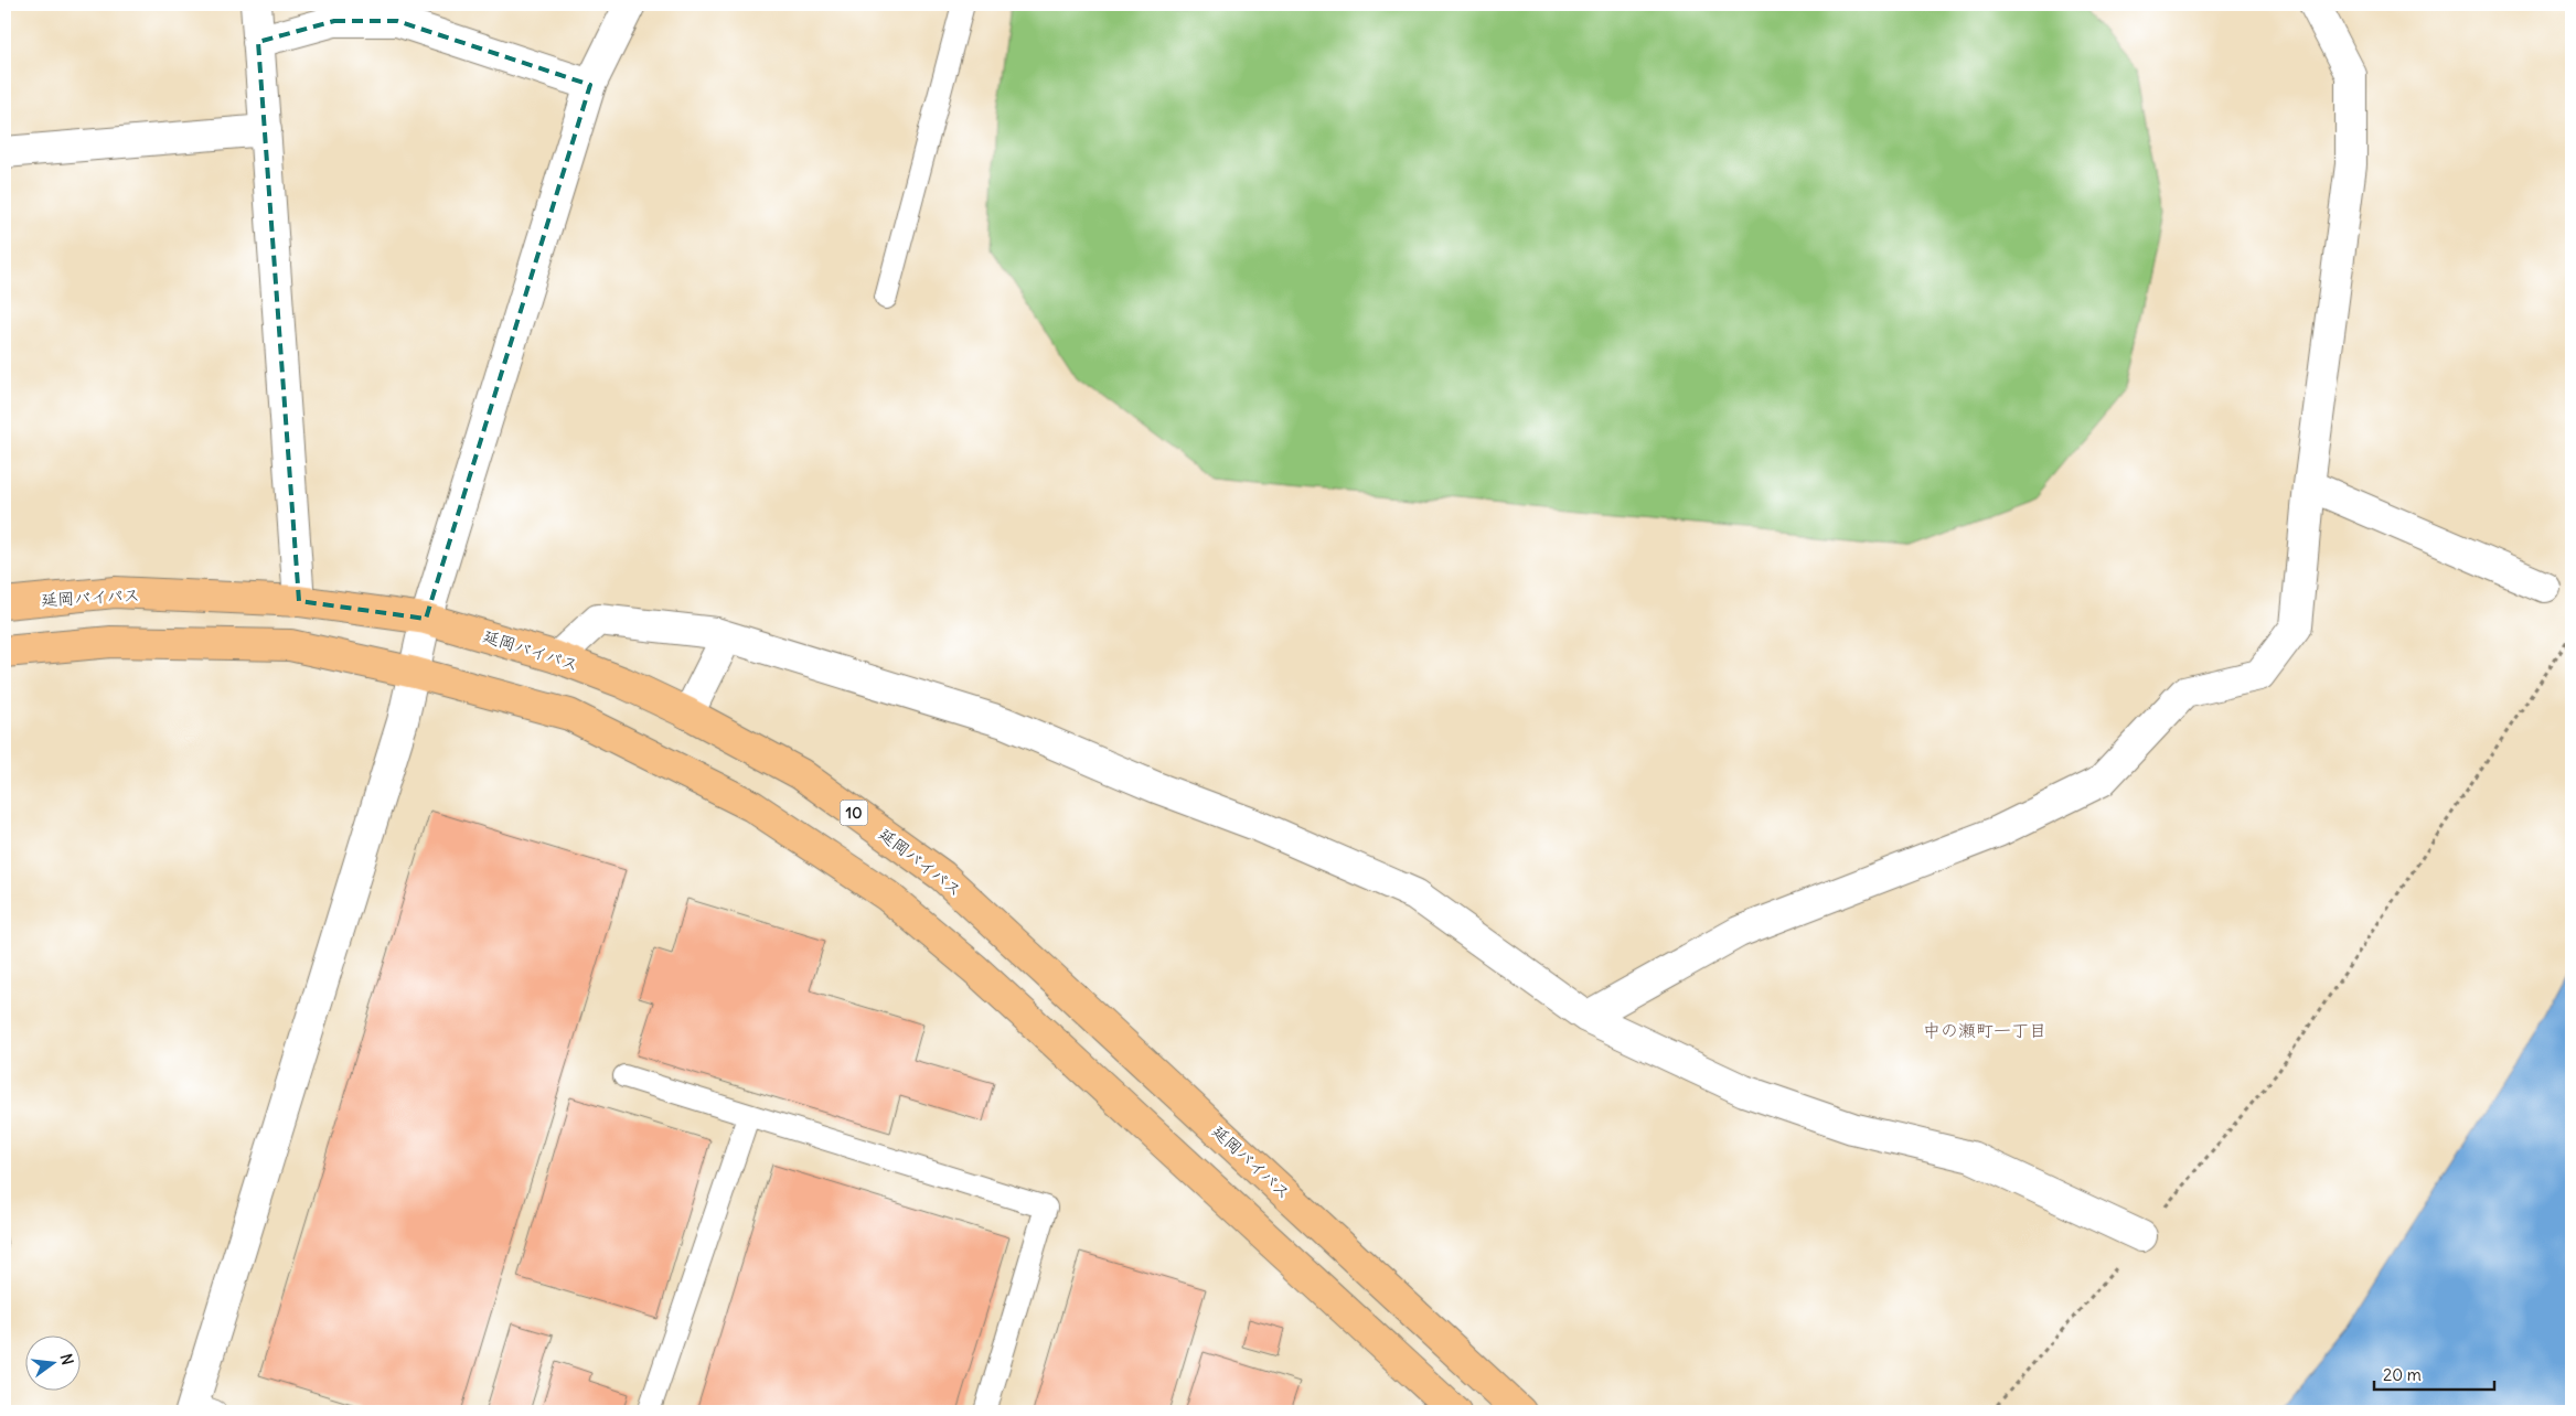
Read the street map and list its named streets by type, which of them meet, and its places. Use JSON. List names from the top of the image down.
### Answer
{
  "streets": {
    "highway": ["延岡バイパス", "10"]
  },
  "districts": ["中の瀬町一丁目"],
  "scale_bar": "20 m",
  "north": "right"
}
